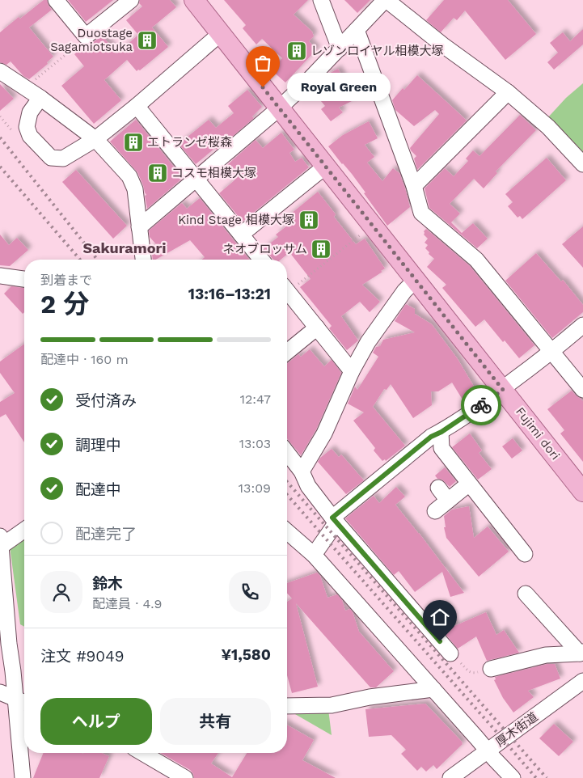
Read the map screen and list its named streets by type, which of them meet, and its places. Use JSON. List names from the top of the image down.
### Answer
{
  "streets": {
    "main road": ["Fujimi dori"],
    "street": ["厚木街道"]
  },
  "districts": ["Sakuramori"],
  "places": {
    "building": [
      "Duostage Sagamiotsuka",
      "レゾンロイヤル相模大塚",
      "エトランゼ桜森",
      "コスモ相模大塚",
      "Kind Stage 相模大塚",
      "ネオブロッサム"
    ],
    "other": ["Royal Green"]
  },
  "page": {
    "bubble": "Royal Green",
    "heading": ["2 分", "到着まで", "13:16–13:21"],
    "panel": [
      "鈴木",
      "配達員 · 4.9",
      "注文 #9049",
      "¥1,580"
    ],
    "bar": "配達中 · 160 m",
    "list": [
      ["受付済み", "12:47"],
      ["調理中", "13:03"],
      ["配達中", "13:09"],
      "配達完了"
    ],
    "buttons": ["ヘルプ", "共有"]
  }
}
